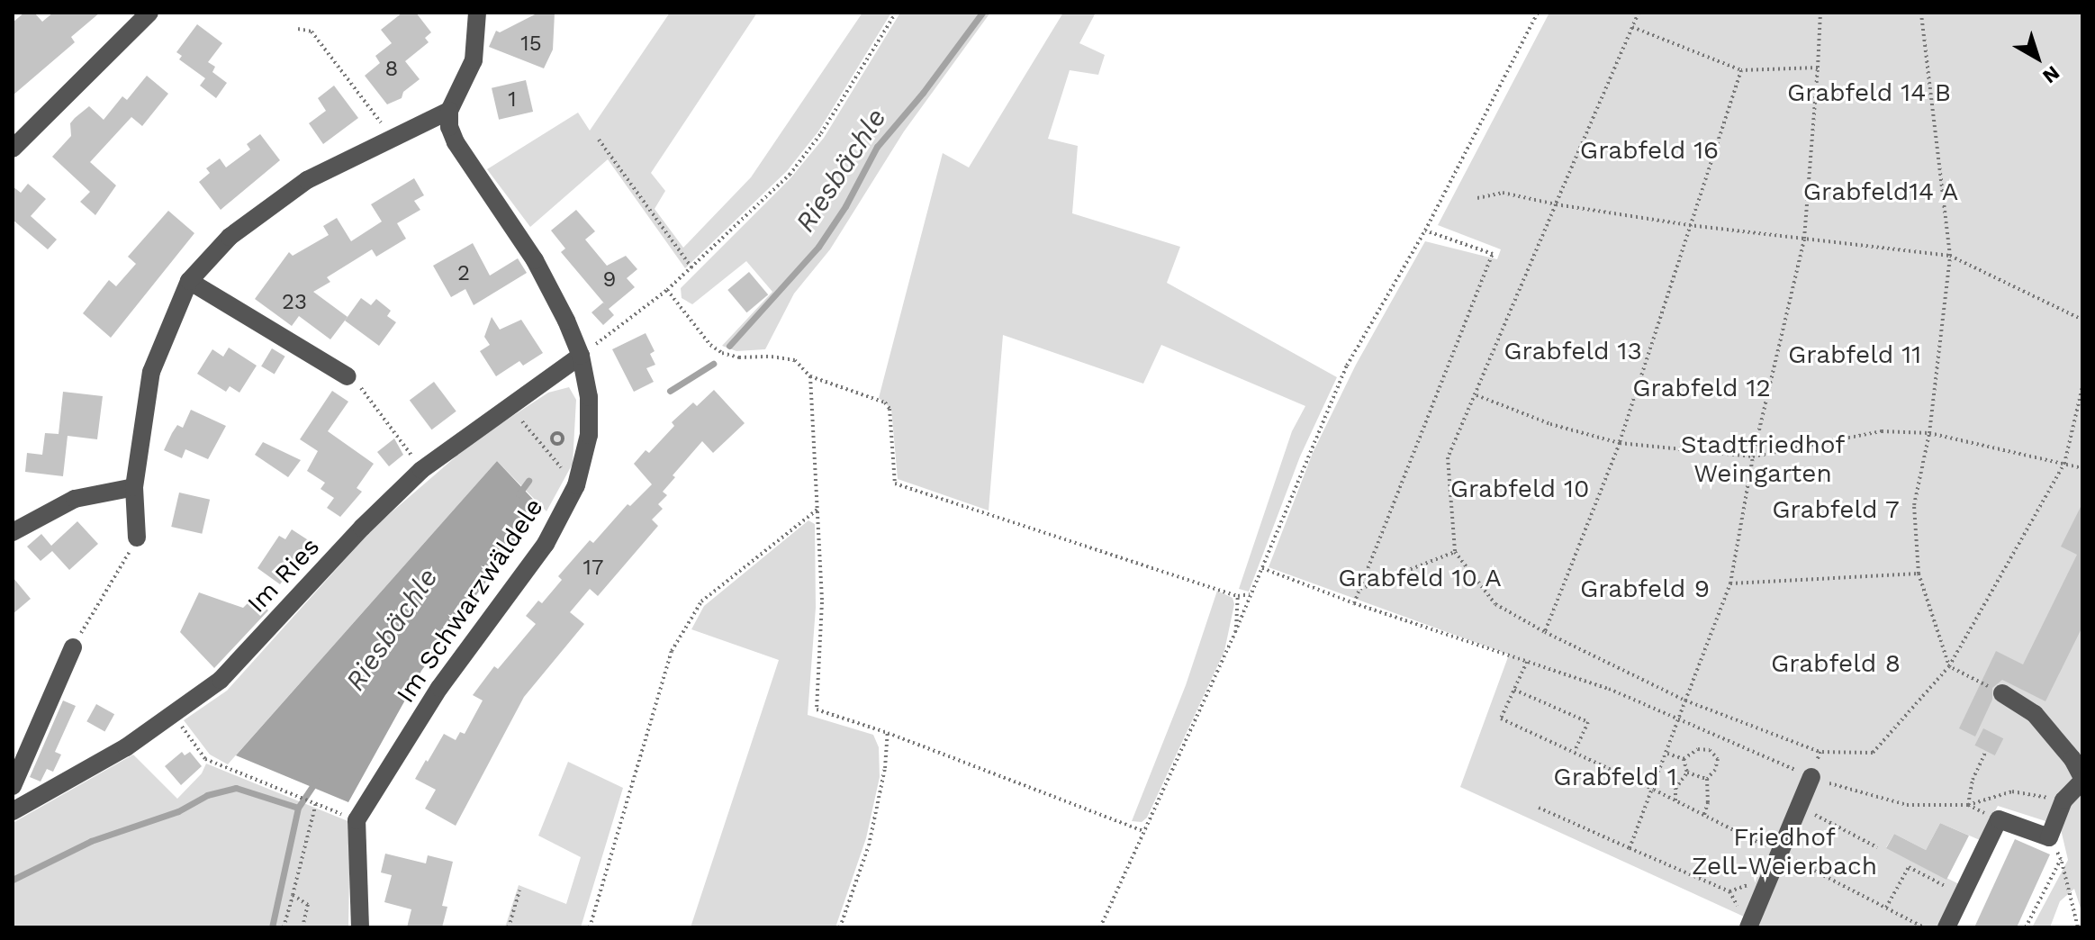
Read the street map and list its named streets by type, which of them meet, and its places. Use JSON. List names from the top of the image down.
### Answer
{
  "streets": {
    "street": ["Im Ries", "Im Schwarzwäldele"]
  },
  "crossings": [
    ["Im Ries", "Im Schwarzwäldele"]
  ],
  "water": ["Riesbächle"],
  "parks": [
    "Grabfeld 14 B",
    "Grabfeld 16",
    "Grabfeld14 A",
    "Grabfeld 13",
    "Grabfeld 11",
    "Grabfeld 12",
    "Stadtfriedhof Weingarten",
    "Grabfeld 10",
    "Grabfeld 7",
    "Grabfeld 10 A",
    "Grabfeld 9",
    "Grabfeld 8",
    "Grabfeld 1",
    "Friedhof Zell-Weierbach"
  ],
  "house_numbers": [
    "15",
    "8",
    "1",
    "2",
    "9",
    "23",
    "17"
  ],
  "north": "bottom right"
}
